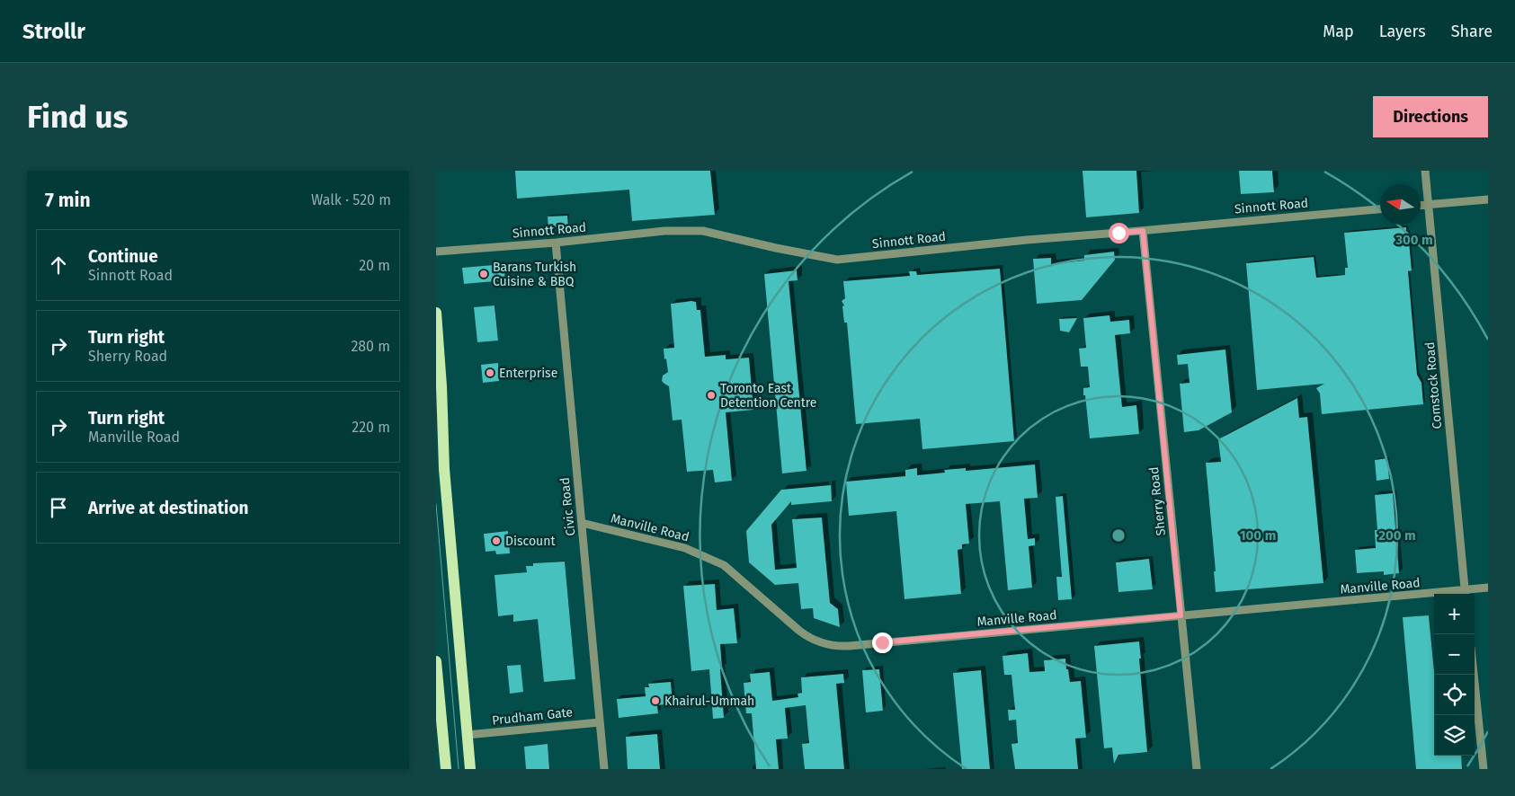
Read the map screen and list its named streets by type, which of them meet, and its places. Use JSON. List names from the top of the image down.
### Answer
{
  "streets": {
    "street": [
      "Sinnott Road",
      "Comstock Road",
      "Sherry Road",
      "Civic Road",
      "Manville Road",
      "Prudham Gate"
    ]
  },
  "crossings": [
    ["Sinnott Road", "Sherry Road"],
    ["Sinnott Road", "Civic Road"],
    ["Comstock Road", "Manville Road"],
    ["Sherry Road", "Manville Road"],
    ["Civic Road", "Manville Road"],
    ["Civic Road", "Prudham Gate"]
  ],
  "places": [
    "Barans Turkish Cuisine & BBQ",
    "Enterprise",
    "Toronto East Detention Centre",
    "Discount",
    "Khairul-Ummah"
  ],
  "north": "left",
  "page": {
    "header": "Strollr",
    "nav": ["Map", "Layers", "Share"],
    "buttons": "Directions",
    "title": "Find us",
    "heading": ["7 min", "Walk · 520 m"],
    "list": [
      ["Continue", "Sinnott Road", "20 m"],
      ["Turn right", "Sherry Road", "280 m"],
      ["Turn right", "Manville Road", "220 m"],
      "Arrive at destination"
    ],
    "map_buttons": ["+", "−"]
  },
  "rings": ["300 m", "100 m", "200 m"]
}
